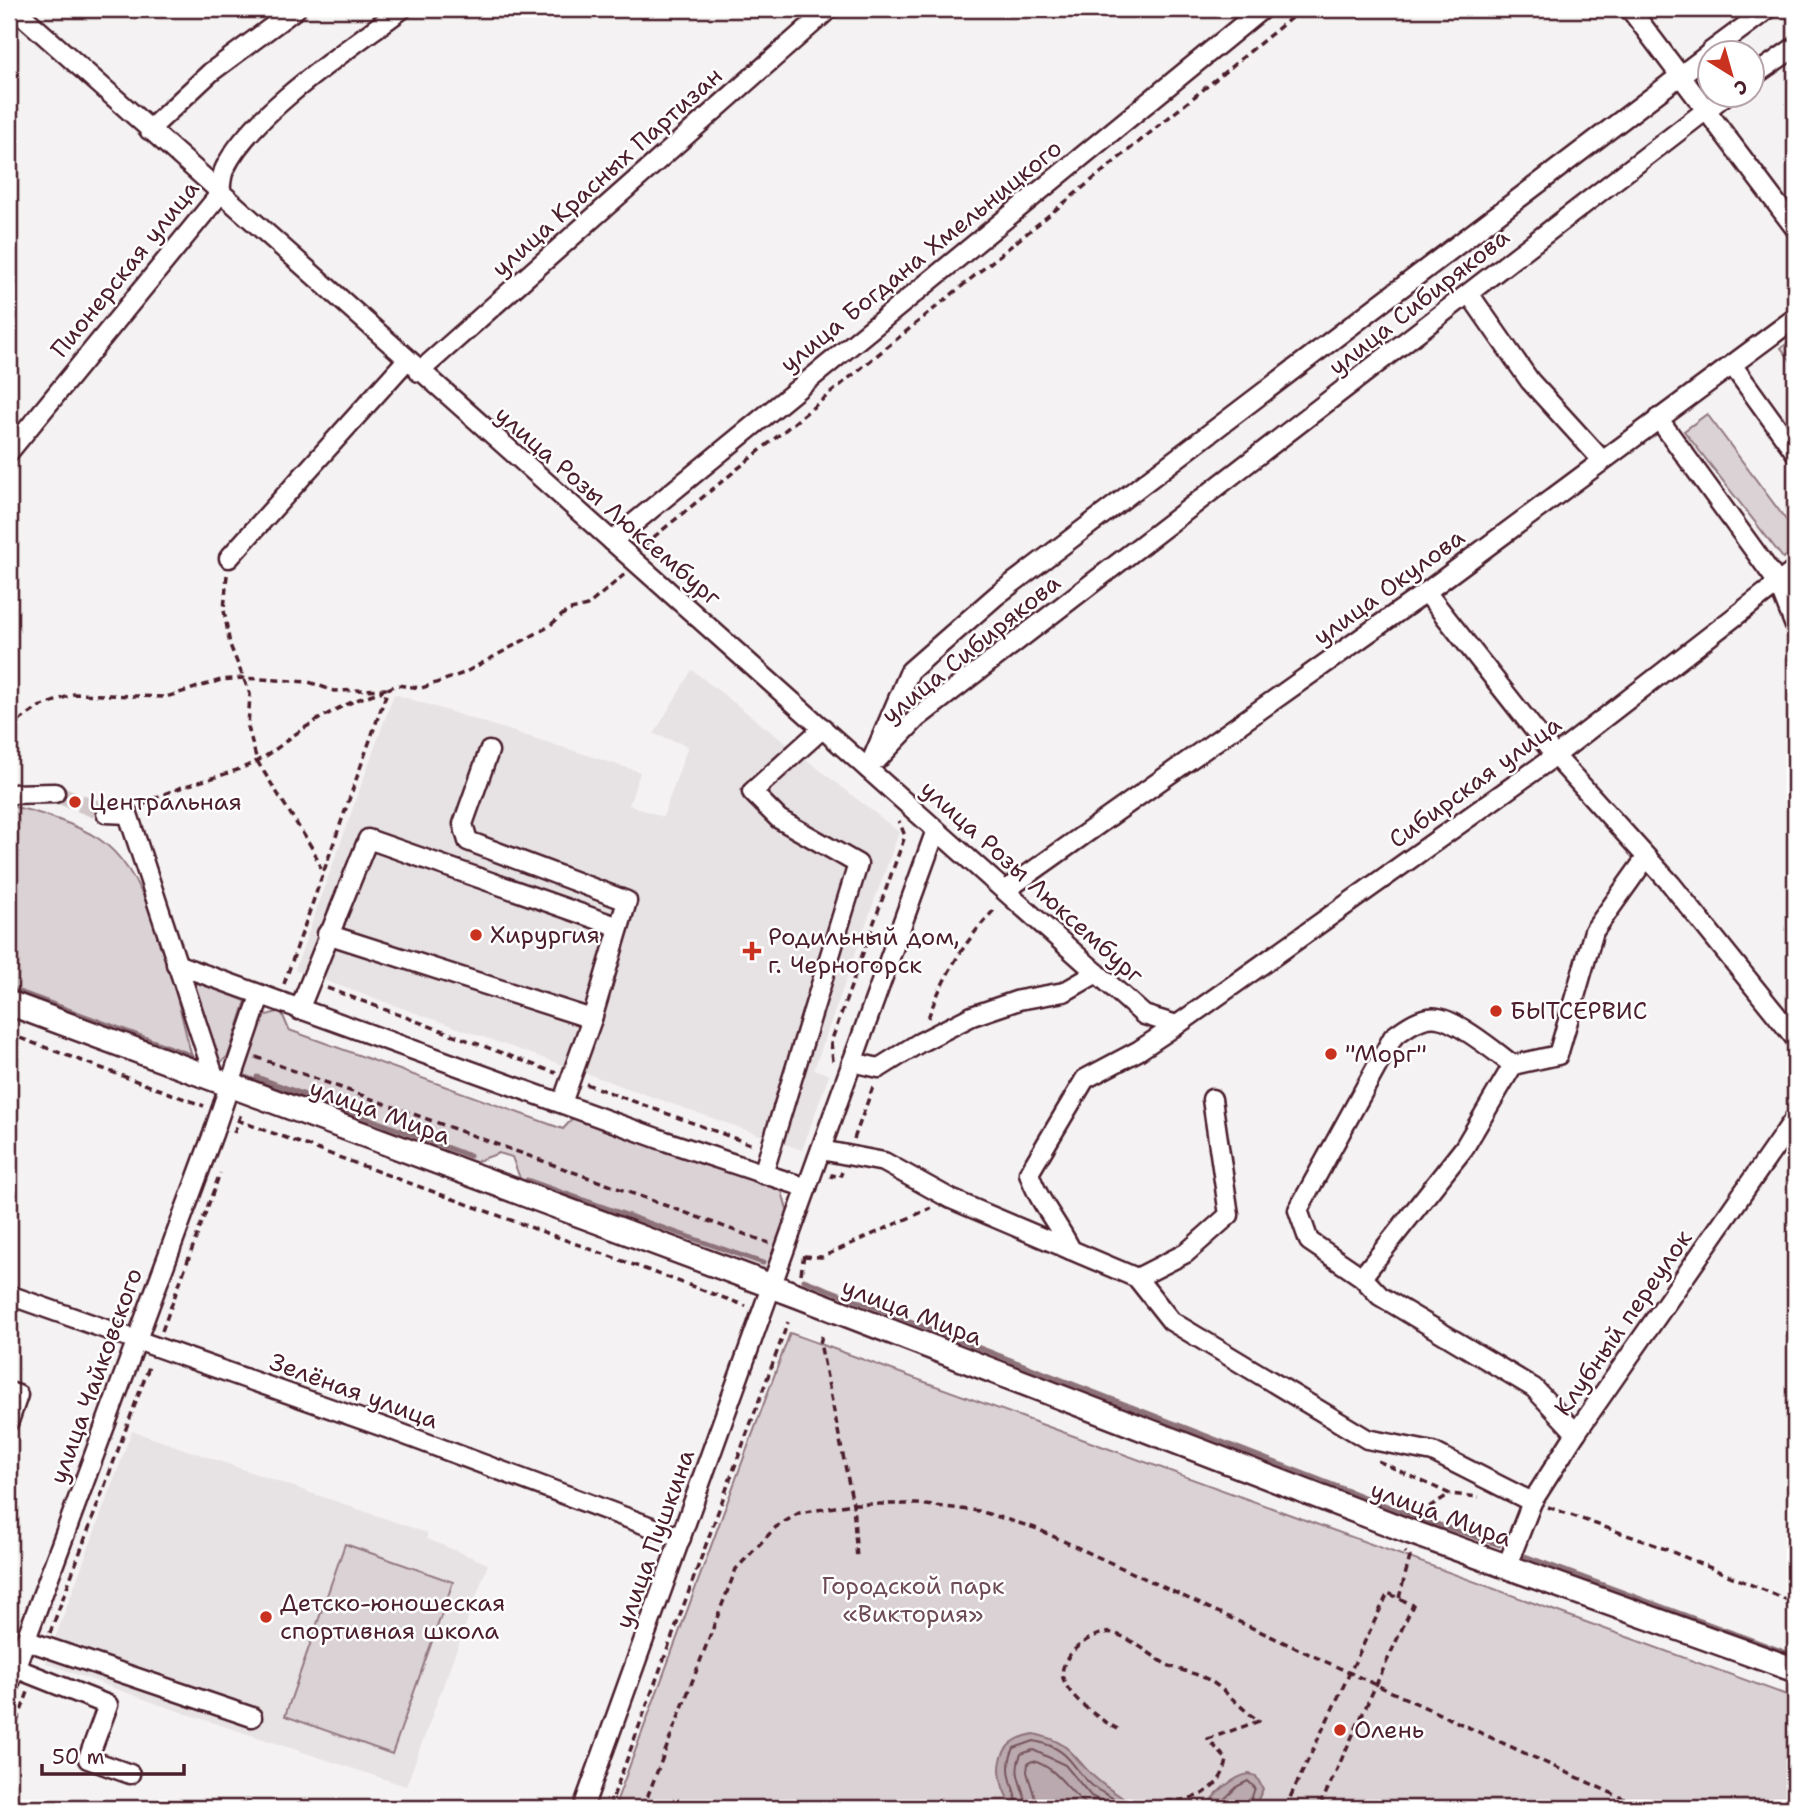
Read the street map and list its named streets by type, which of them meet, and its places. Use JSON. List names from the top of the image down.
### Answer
{
  "streets": {
    "main road": ["улица Мира"],
    "street": [
      "улица Красных Партизан",
      "улица Богдана Хмельницкого",
      "Пионерская улица",
      "улица Сибирякова",
      "улица Розы Люксембург",
      "улица Окулова",
      "Сибирская улица",
      "Клубный переулок",
      "улица Чайковского",
      "Зелёная улица",
      "улица Пушкина"
    ]
  },
  "crossings": [
    ["улица Красных Партизан", "улица Розы Люксембург"],
    ["улица Богдана Хмельницкого", "улица Розы Люксембург"],
    ["Пионерская улица", "улица Розы Люксембург"],
    ["улица Сибирякова", "улица Розы Люксембург"],
    ["улица Розы Люксембург", "улица Окулова"],
    ["улица Розы Люксембург", "Сибирская улица"],
    ["улица Розы Люксембург", "улица Пушкина"],
    ["улица Мира", "Клубный переулок"],
    ["улица Мира", "улица Чайковского"],
    ["улица Мира", "улица Пушкина"],
    ["улица Чайковского", "Зелёная улица"],
    ["Зелёная улица", "улица Пушкина"]
  ],
  "parks": ["Городской парк «Виктория»"],
  "places": {
    "other": [
      "Центральная",
      "Хирургия",
      "БЫТСЕРВИС",
      "\"Морг\"",
      "Детско-юношеская спортивная школа",
      "Олень"
    ],
    "health": ["Родильный дом, г. Черногорск"]
  },
  "scale_bar": "50 m",
  "north": "bottom right"
}
